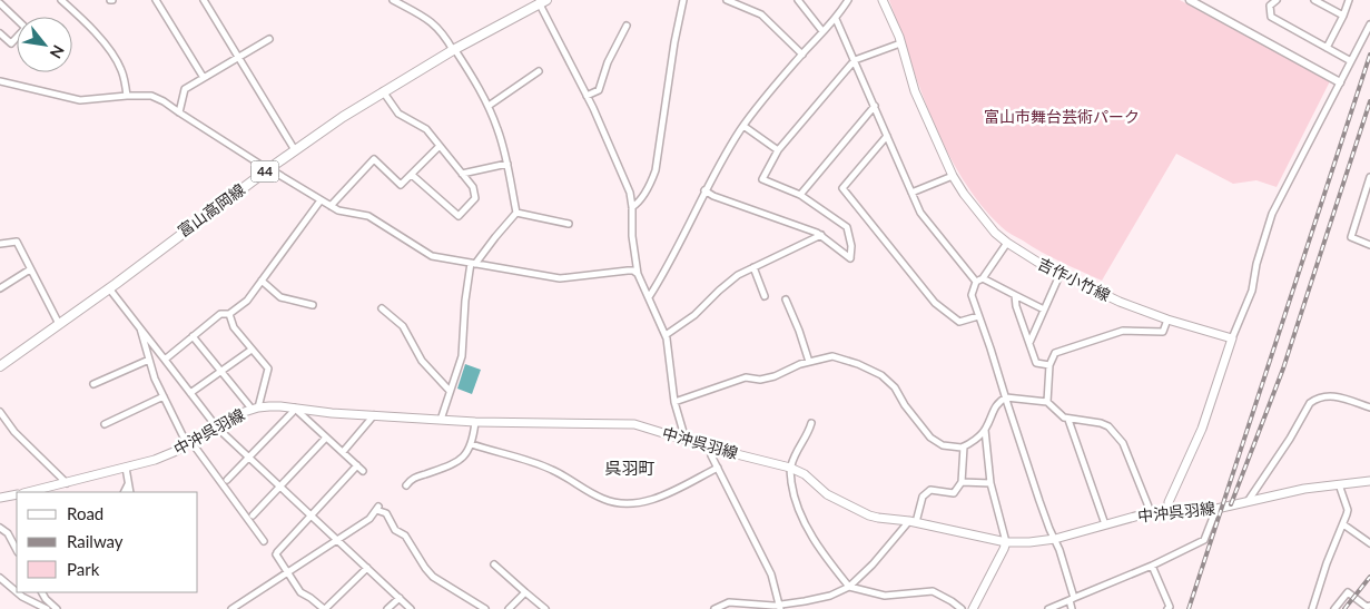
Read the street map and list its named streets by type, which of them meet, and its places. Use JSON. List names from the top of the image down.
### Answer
{
  "streets": {
    "main road": [
      "44",
      "富山高岡線",
      "吉作小竹線",
      "中沖呉羽線"
    ]
  },
  "districts": ["呉羽町"],
  "parks": ["富山市舞台芸術パーク"],
  "legend": ["Road", "Railway", "Park"],
  "north": "bottom right"
}
